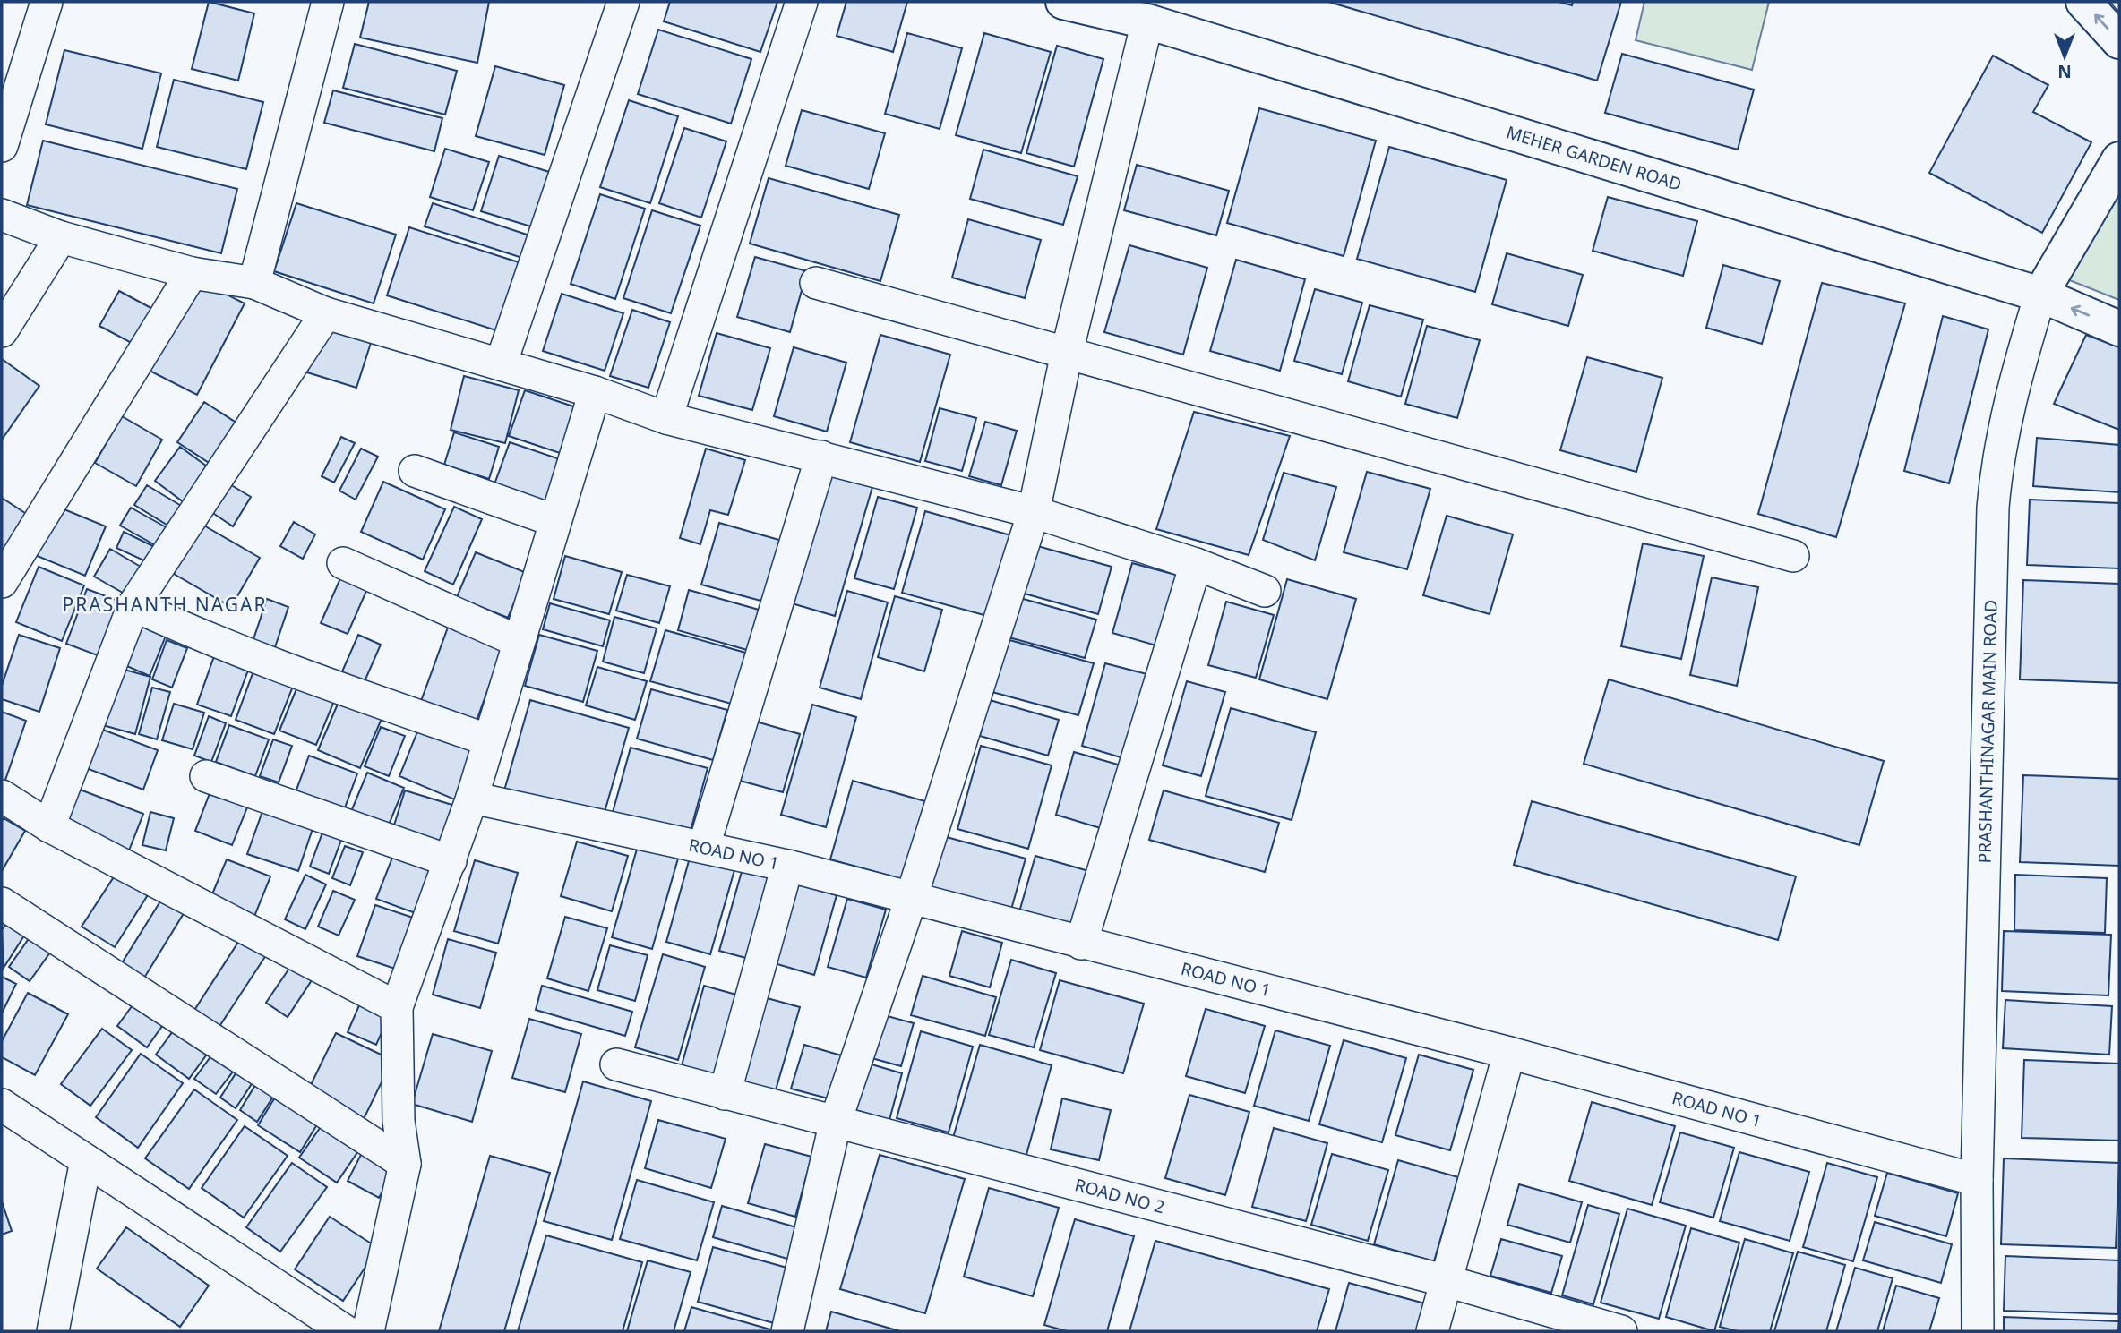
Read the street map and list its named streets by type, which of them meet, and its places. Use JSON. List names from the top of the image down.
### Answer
{
  "streets": {
    "main road": ["MEHER GARDEN ROAD", "PRASHANTHINAGAR MAIN ROAD"],
    "street": ["ROAD NO 1", "ROAD NO 2"]
  },
  "crossings": [
    ["MEHER GARDEN ROAD", "PRASHANTHINAGAR MAIN ROAD"],
    ["PRASHANTHINAGAR MAIN ROAD", "ROAD NO 1"]
  ],
  "districts": ["PRASHANTH NAGAR"],
  "north": "bottom"
}
